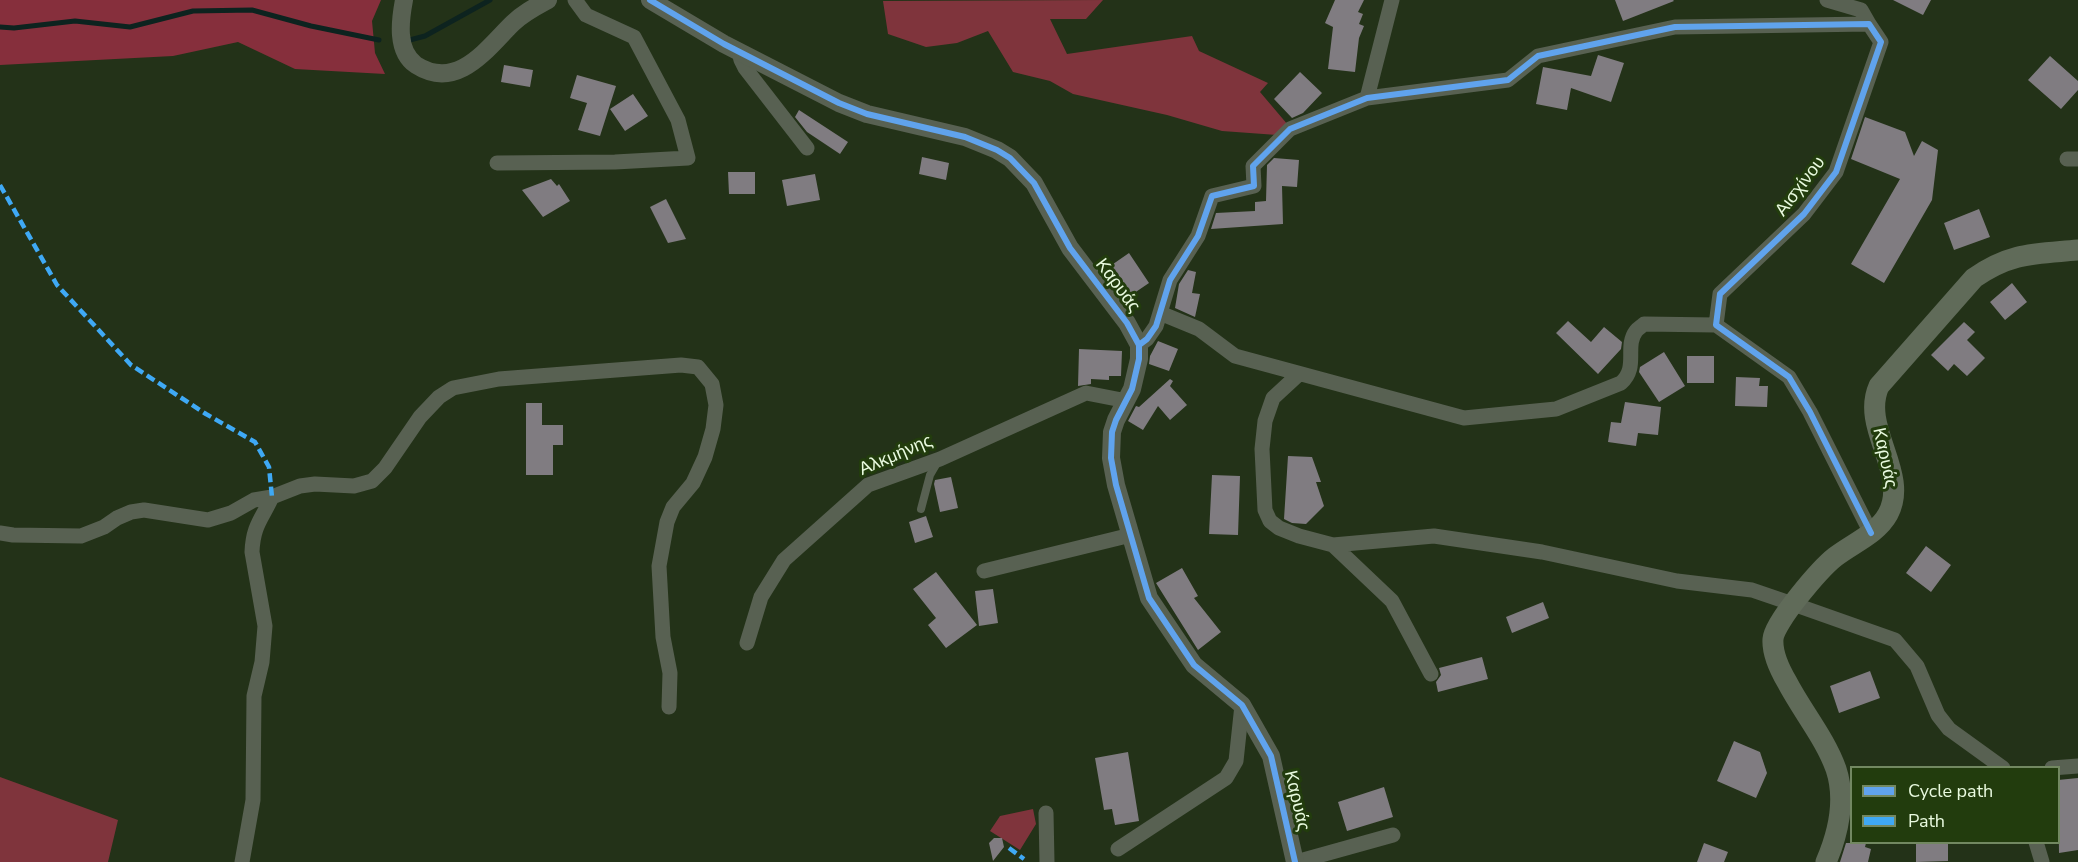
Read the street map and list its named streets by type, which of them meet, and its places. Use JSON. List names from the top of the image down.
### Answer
{
  "streets": {
    "main road": ["Καρυάς"],
    "street": ["Αισχίνου", "Αλκμήνης"]
  },
  "crossings": [
    ["Καρυάς", "Αλκμήνης"]
  ],
  "legend": ["Cycle path", "Path"]
}
